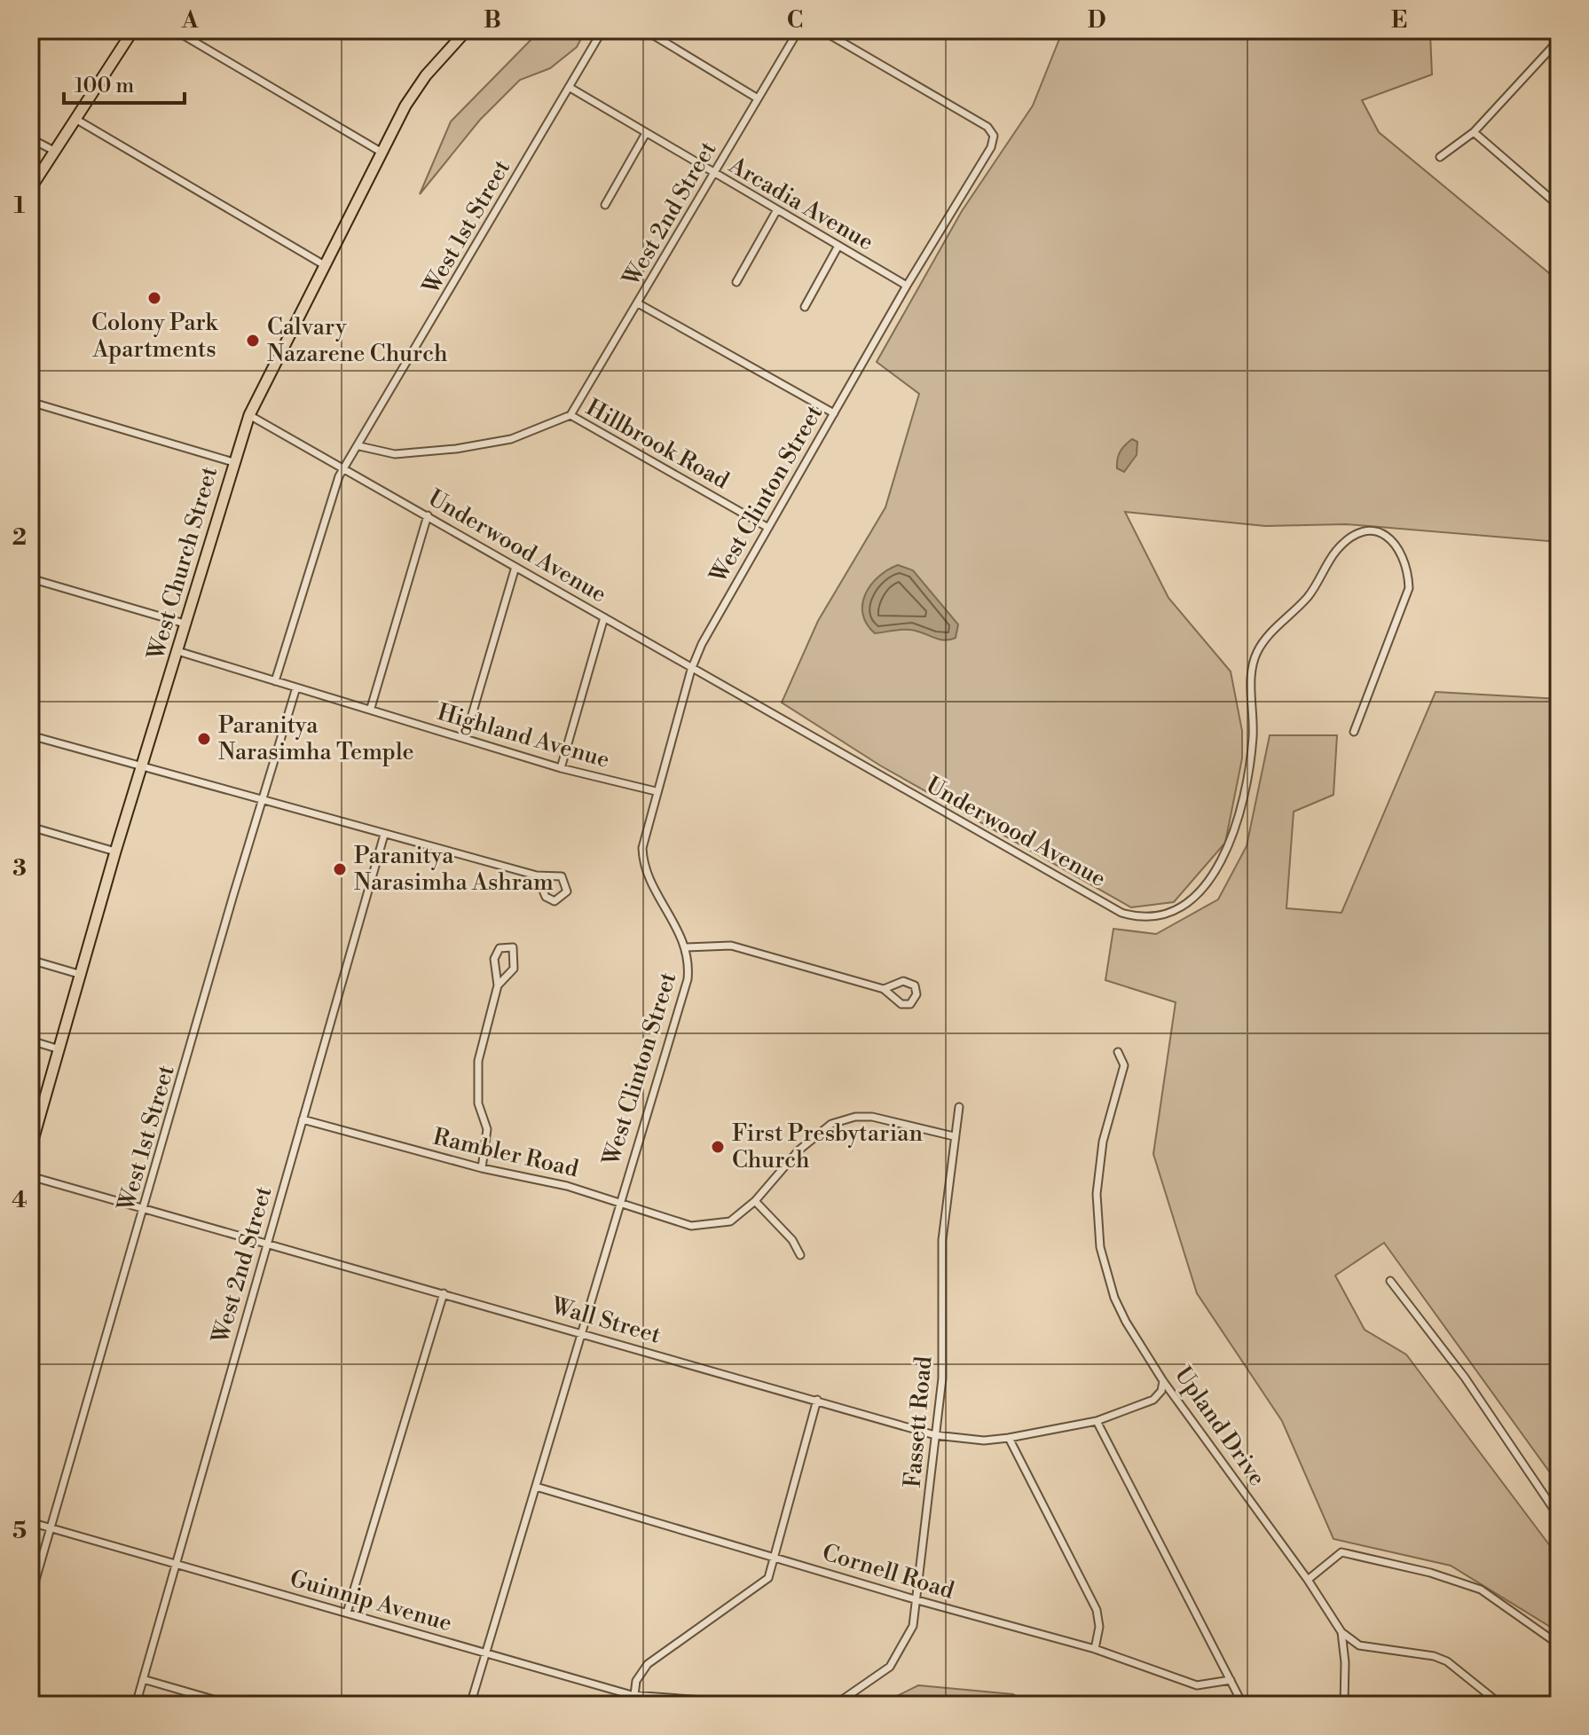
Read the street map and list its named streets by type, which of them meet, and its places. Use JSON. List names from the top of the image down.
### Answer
{
  "streets": {
    "main road": ["West Church Street"],
    "street": [
      "Arcadia Avenue",
      "West 2nd Street",
      "West 1st Street",
      "Hillbrook Road",
      "West Clinton Street",
      "Underwood Avenue",
      "Highland Avenue",
      "Rambler Road",
      "Wall Street",
      "Fassett Road",
      "Upland Drive",
      "Cornell Road",
      "Guinnip Avenue"
    ]
  },
  "crossings": [
    ["Arcadia Avenue", "West 2nd Street"],
    ["Arcadia Avenue", "West 1st Street"],
    ["Arcadia Avenue", "West Clinton Street"],
    ["West 2nd Street", "Hillbrook Road"],
    ["West 2nd Street", "Rambler Road"],
    ["West 2nd Street", "Wall Street"],
    ["West 2nd Street", "Guinnip Avenue"],
    ["West 1st Street", "Hillbrook Road"],
    ["West 1st Street", "Underwood Avenue"],
    ["West 1st Street", "Highland Avenue"],
    ["West 1st Street", "Wall Street"],
    ["West 1st Street", "Guinnip Avenue"],
    ["Hillbrook Road", "West Clinton Street"],
    ["West Clinton Street", "Underwood Avenue"],
    ["West Clinton Street", "Highland Avenue"],
    ["West Clinton Street", "Rambler Road"],
    ["West Clinton Street", "Wall Street"],
    ["West Clinton Street", "Cornell Road"],
    ["West Clinton Street", "Guinnip Avenue"],
    ["Underwood Avenue", "West Church Street"],
    ["West Church Street", "Highland Avenue"],
    ["Rambler Road", "Fassett Road"],
    ["Wall Street", "Fassett Road"],
    ["Wall Street", "Upland Drive"],
    ["Fassett Road", "Cornell Road"]
  ],
  "places": [
    "Colony Park Apartments",
    "Calvary Nazarene Church",
    "Paranitya Narasimha Temple",
    "Paranitya Narasimha Ashram",
    "First Presbytarian Church"
  ],
  "scale_bar": "100 m",
  "grid": {
    "columns": [
      "A",
      "B",
      "C",
      "D",
      "E"
    ],
    "rows": [
      "1",
      "2",
      "3",
      "4",
      "5"
    ]
  }
}
